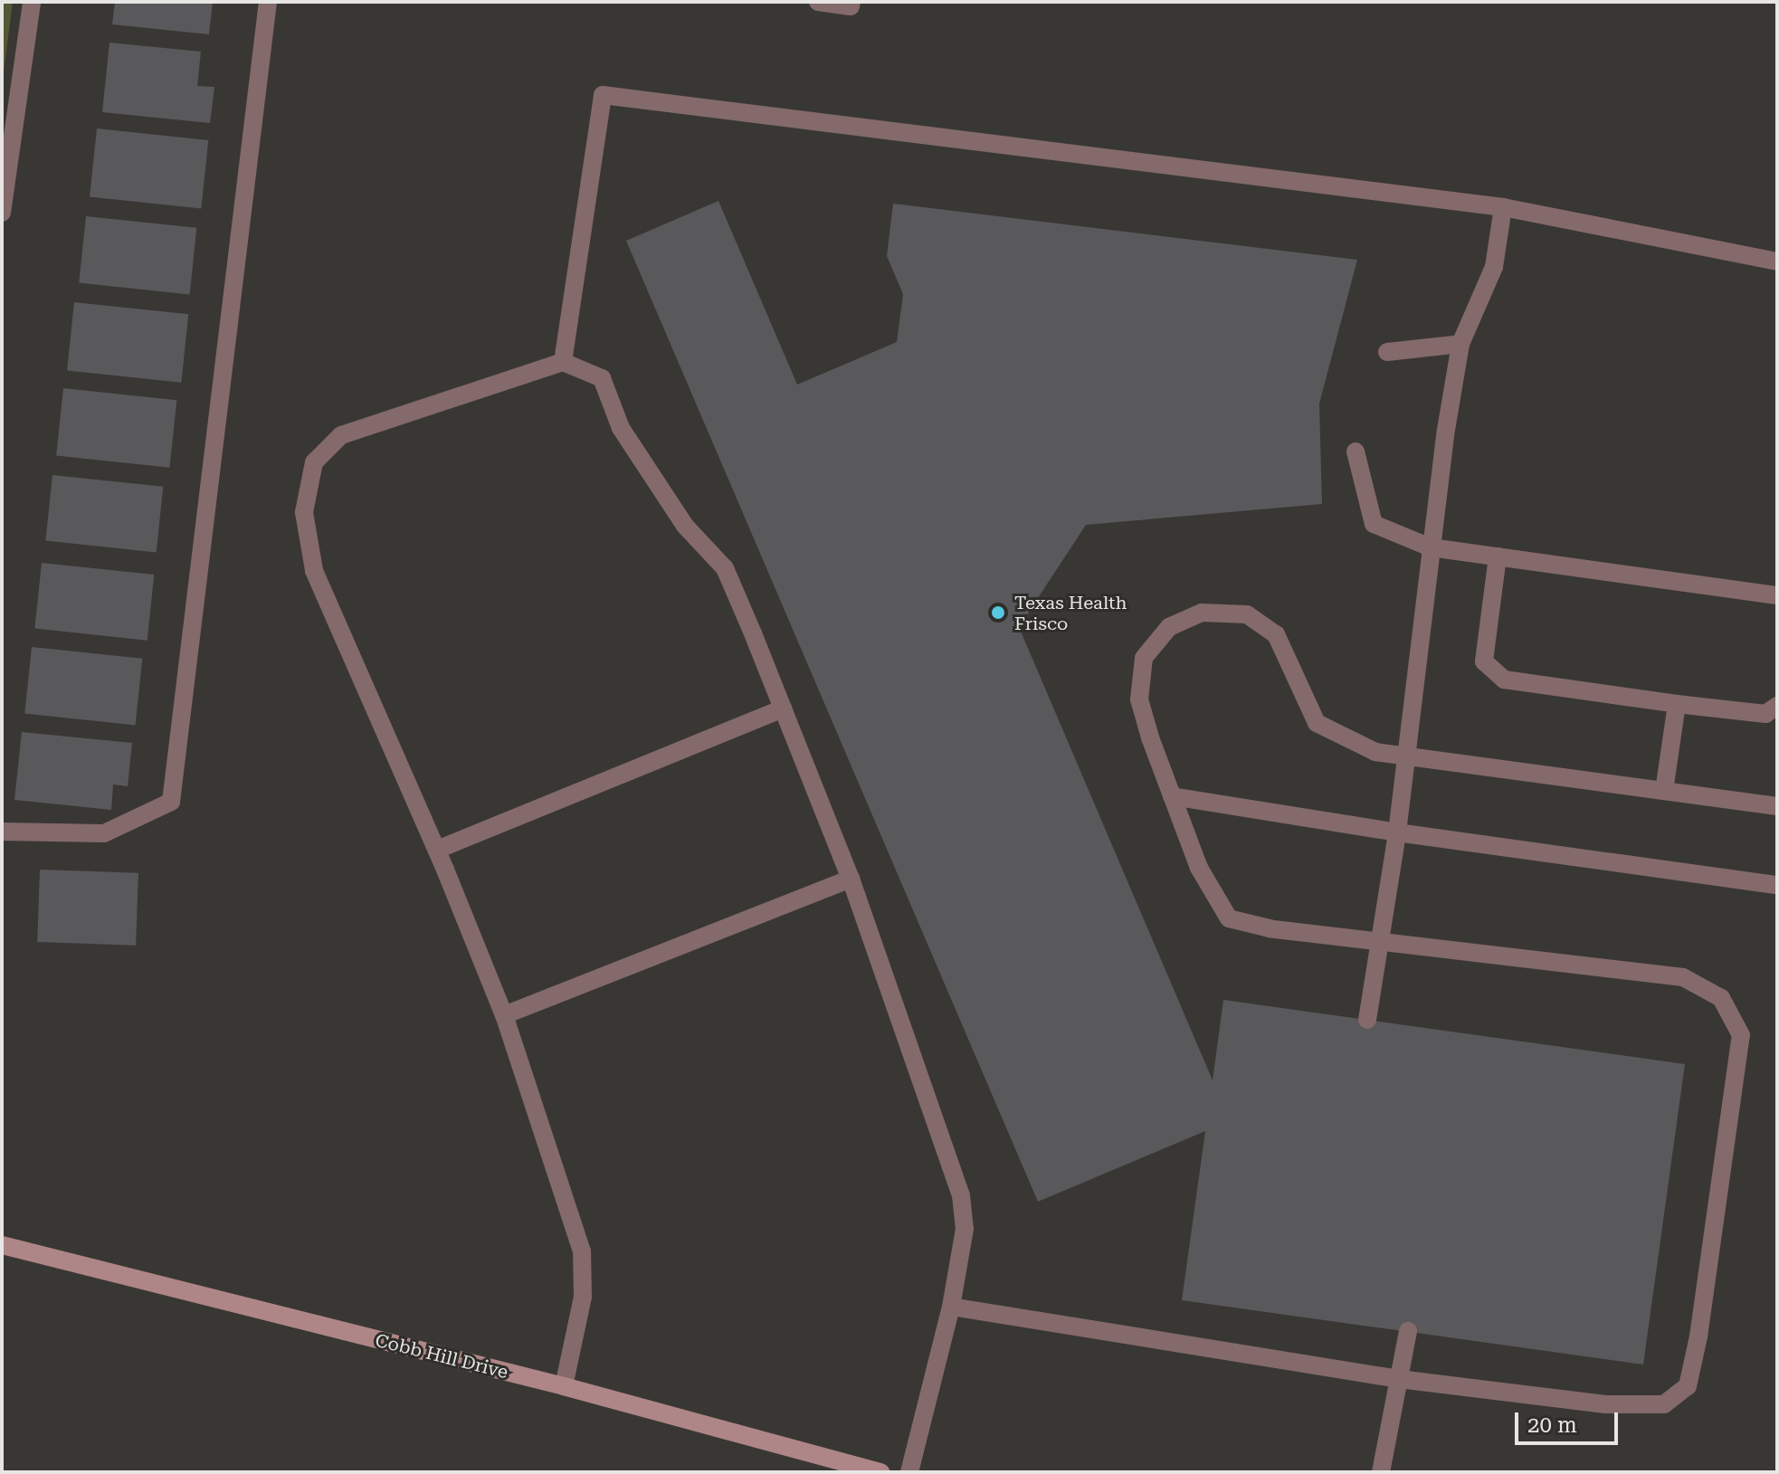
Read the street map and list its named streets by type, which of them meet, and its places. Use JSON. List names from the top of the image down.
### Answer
{
  "streets": {
    "street": ["Cobb Hill Drive"]
  },
  "places": ["Texas Health Frisco"],
  "scale_bar": "20 m"
}
